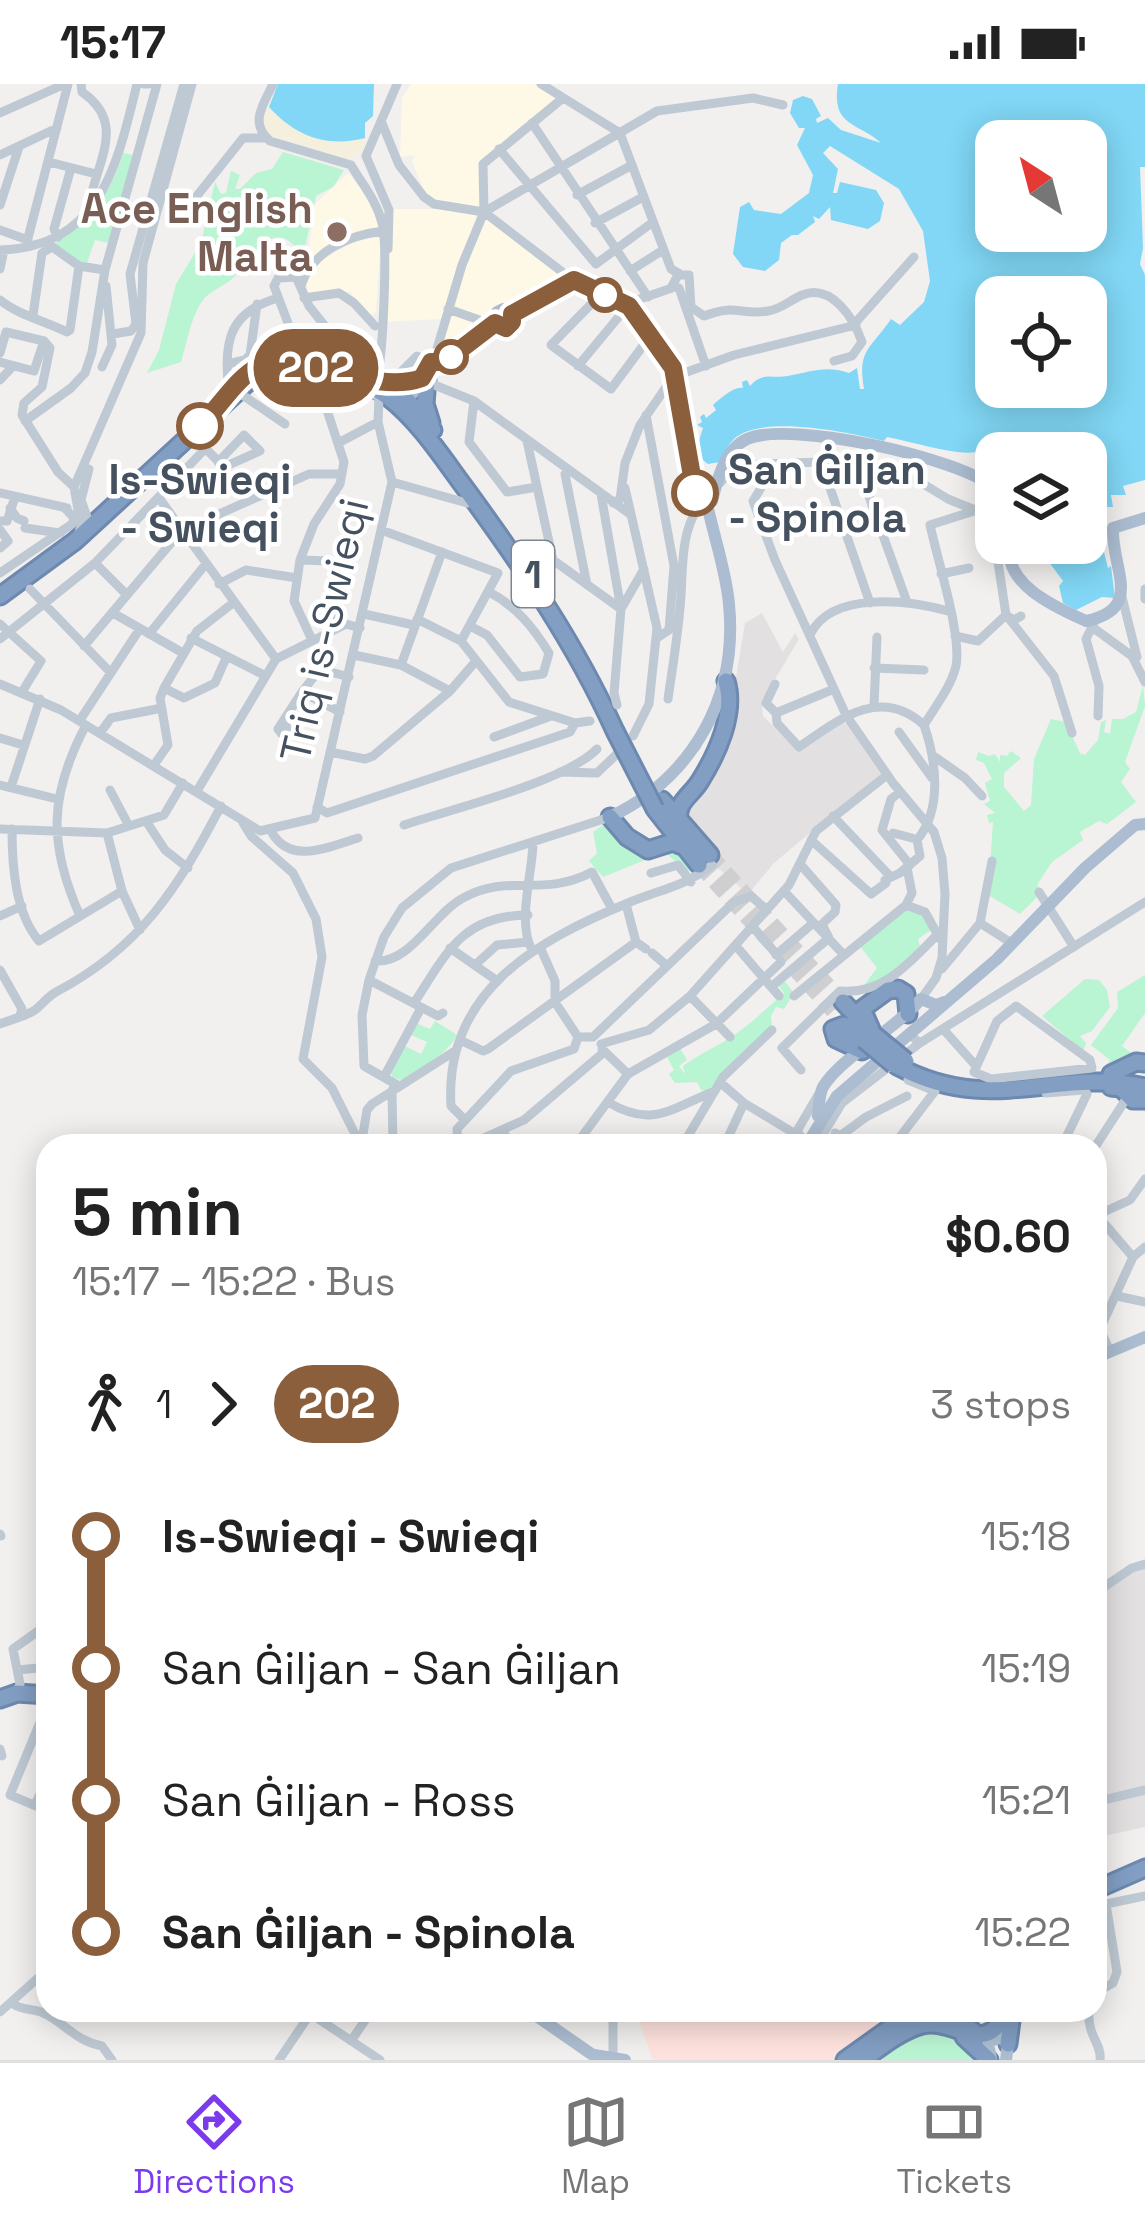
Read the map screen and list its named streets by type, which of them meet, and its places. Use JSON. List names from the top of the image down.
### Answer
{
  "streets": {
    "highway": ["1"],
    "street": ["Triq is-Swieqi"]
  },
  "places": ["Ace English Malta", "Is-Swieqi - Swieqi", "San Ġiljan - Spinola"],
  "lines": ["bus line 202"],
  "north": "top left",
  "page": {
    "status": "15:17",
    "on_map": "202",
    "heading": ["5 min", "15:17 – 15:22 · Bus", "$0.60"],
    "legs": ["1", "202", "3 stops"],
    "list": [
      {
        "name": "Is-Swieqi - Swieqi",
        "value": "15:18"
      },
      {
        "name": "San Ġiljan - San Ġiljan",
        "value": "15:19"
      },
      {
        "name": "San Ġiljan - Ross",
        "value": "15:21"
      },
      {
        "name": "San Ġiljan - Spinola",
        "value": "15:22"
      }
    ],
    "tabs": ["Directions", "Map", "Tickets"]
  }
}
